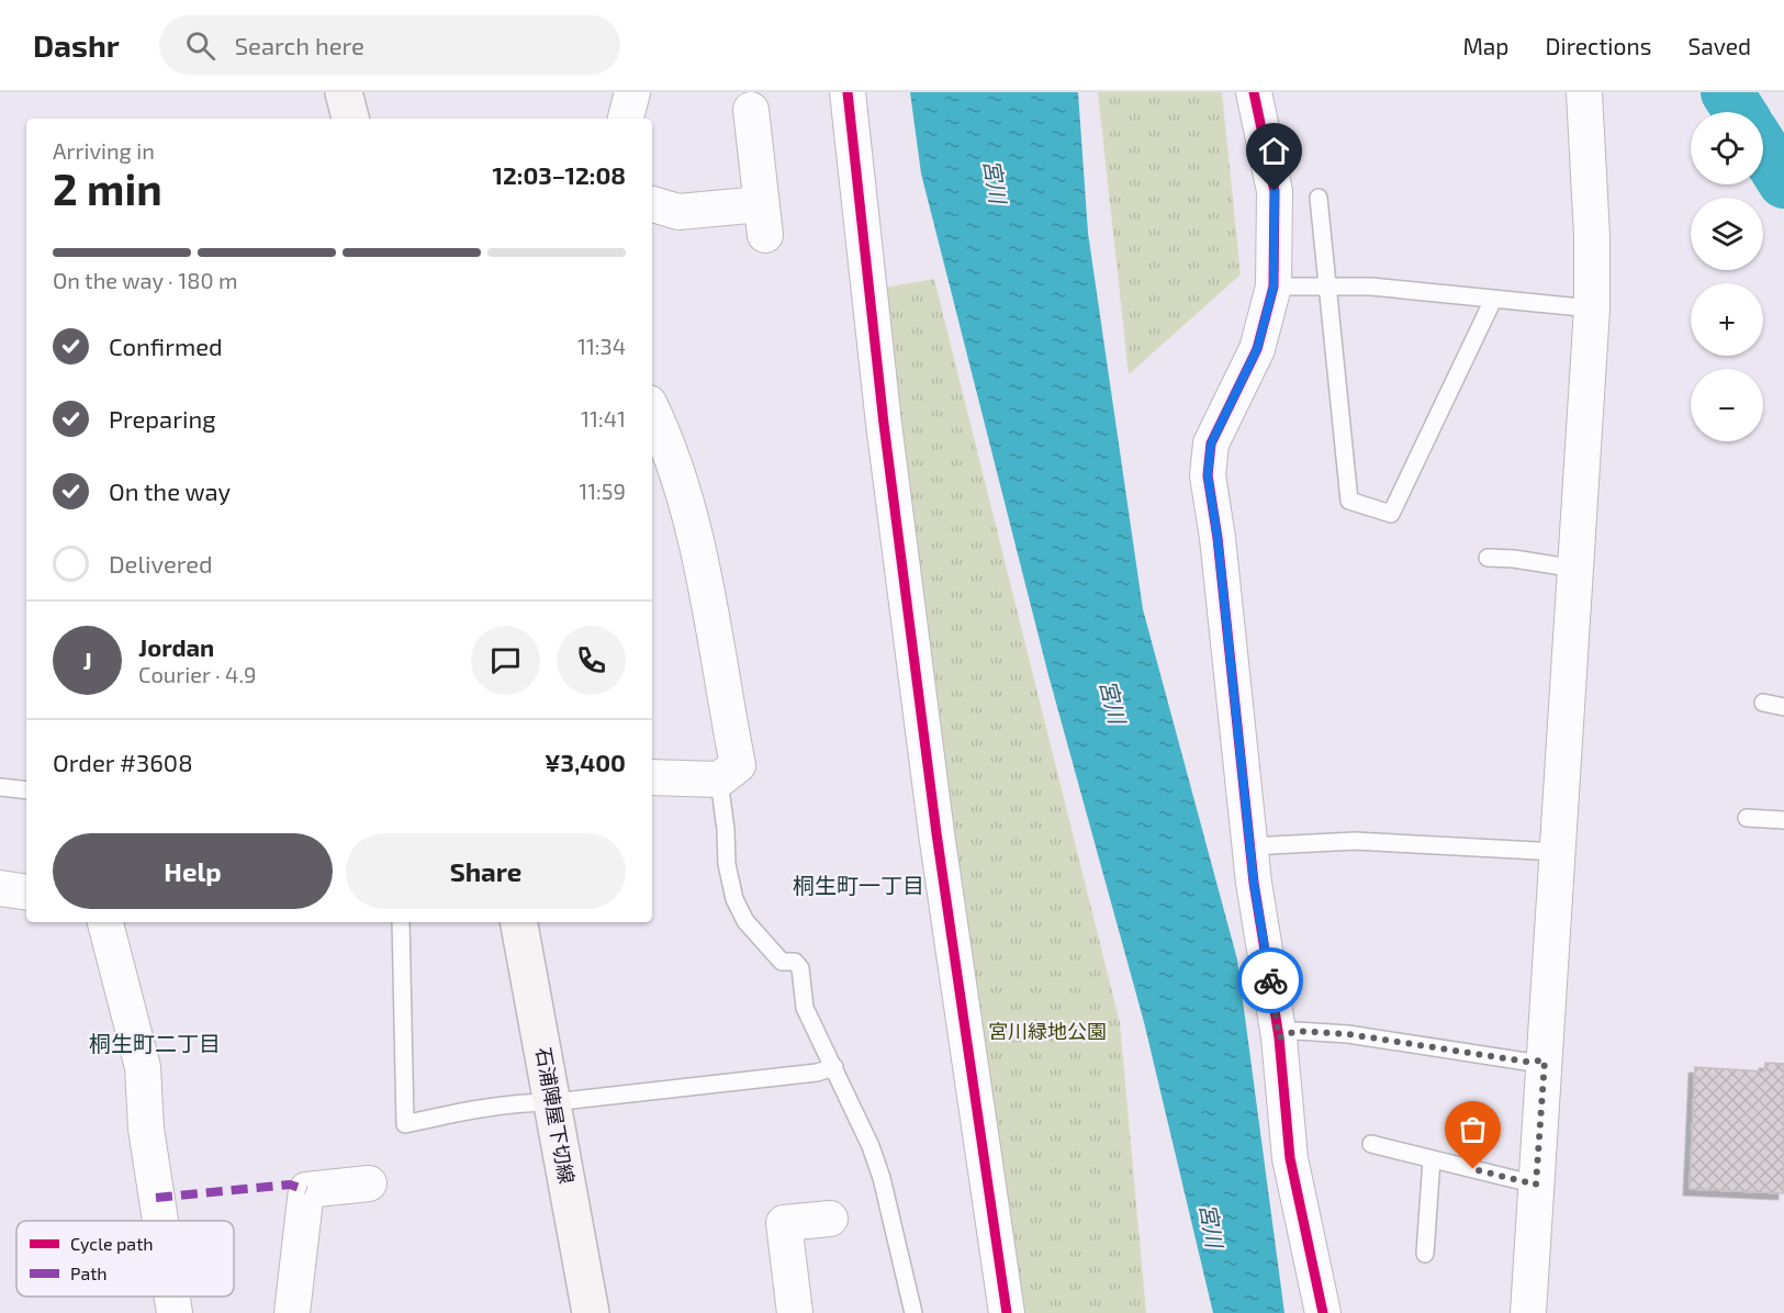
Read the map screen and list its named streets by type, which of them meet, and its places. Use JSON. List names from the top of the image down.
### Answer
{
  "streets": {
    "main road": ["石浦陣屋下切線"]
  },
  "districts": ["桐生町一丁目", "桐生町二丁目"],
  "water": ["宮川"],
  "parks": ["宮川緑地公園"],
  "legend": ["Cycle path", "Path"],
  "page": {
    "header": "Dashr",
    "search": "Search here",
    "nav": ["Map", "Directions", "Saved"],
    "map_buttons": ["+", "−"],
    "heading": ["2 min", "Arriving in", "12:03–12:08"],
    "panel": [
      "Jordan",
      "Courier · 4.9",
      "Order #3608",
      "¥3,400"
    ],
    "bar": "On the way · 180 m",
    "list": [
      ["Confirmed", "11:34"],
      ["Preparing", "11:41"],
      ["On the way", "11:59"],
      "Delivered"
    ],
    "round": "J",
    "buttons": ["Help", "Share"]
  }
}
